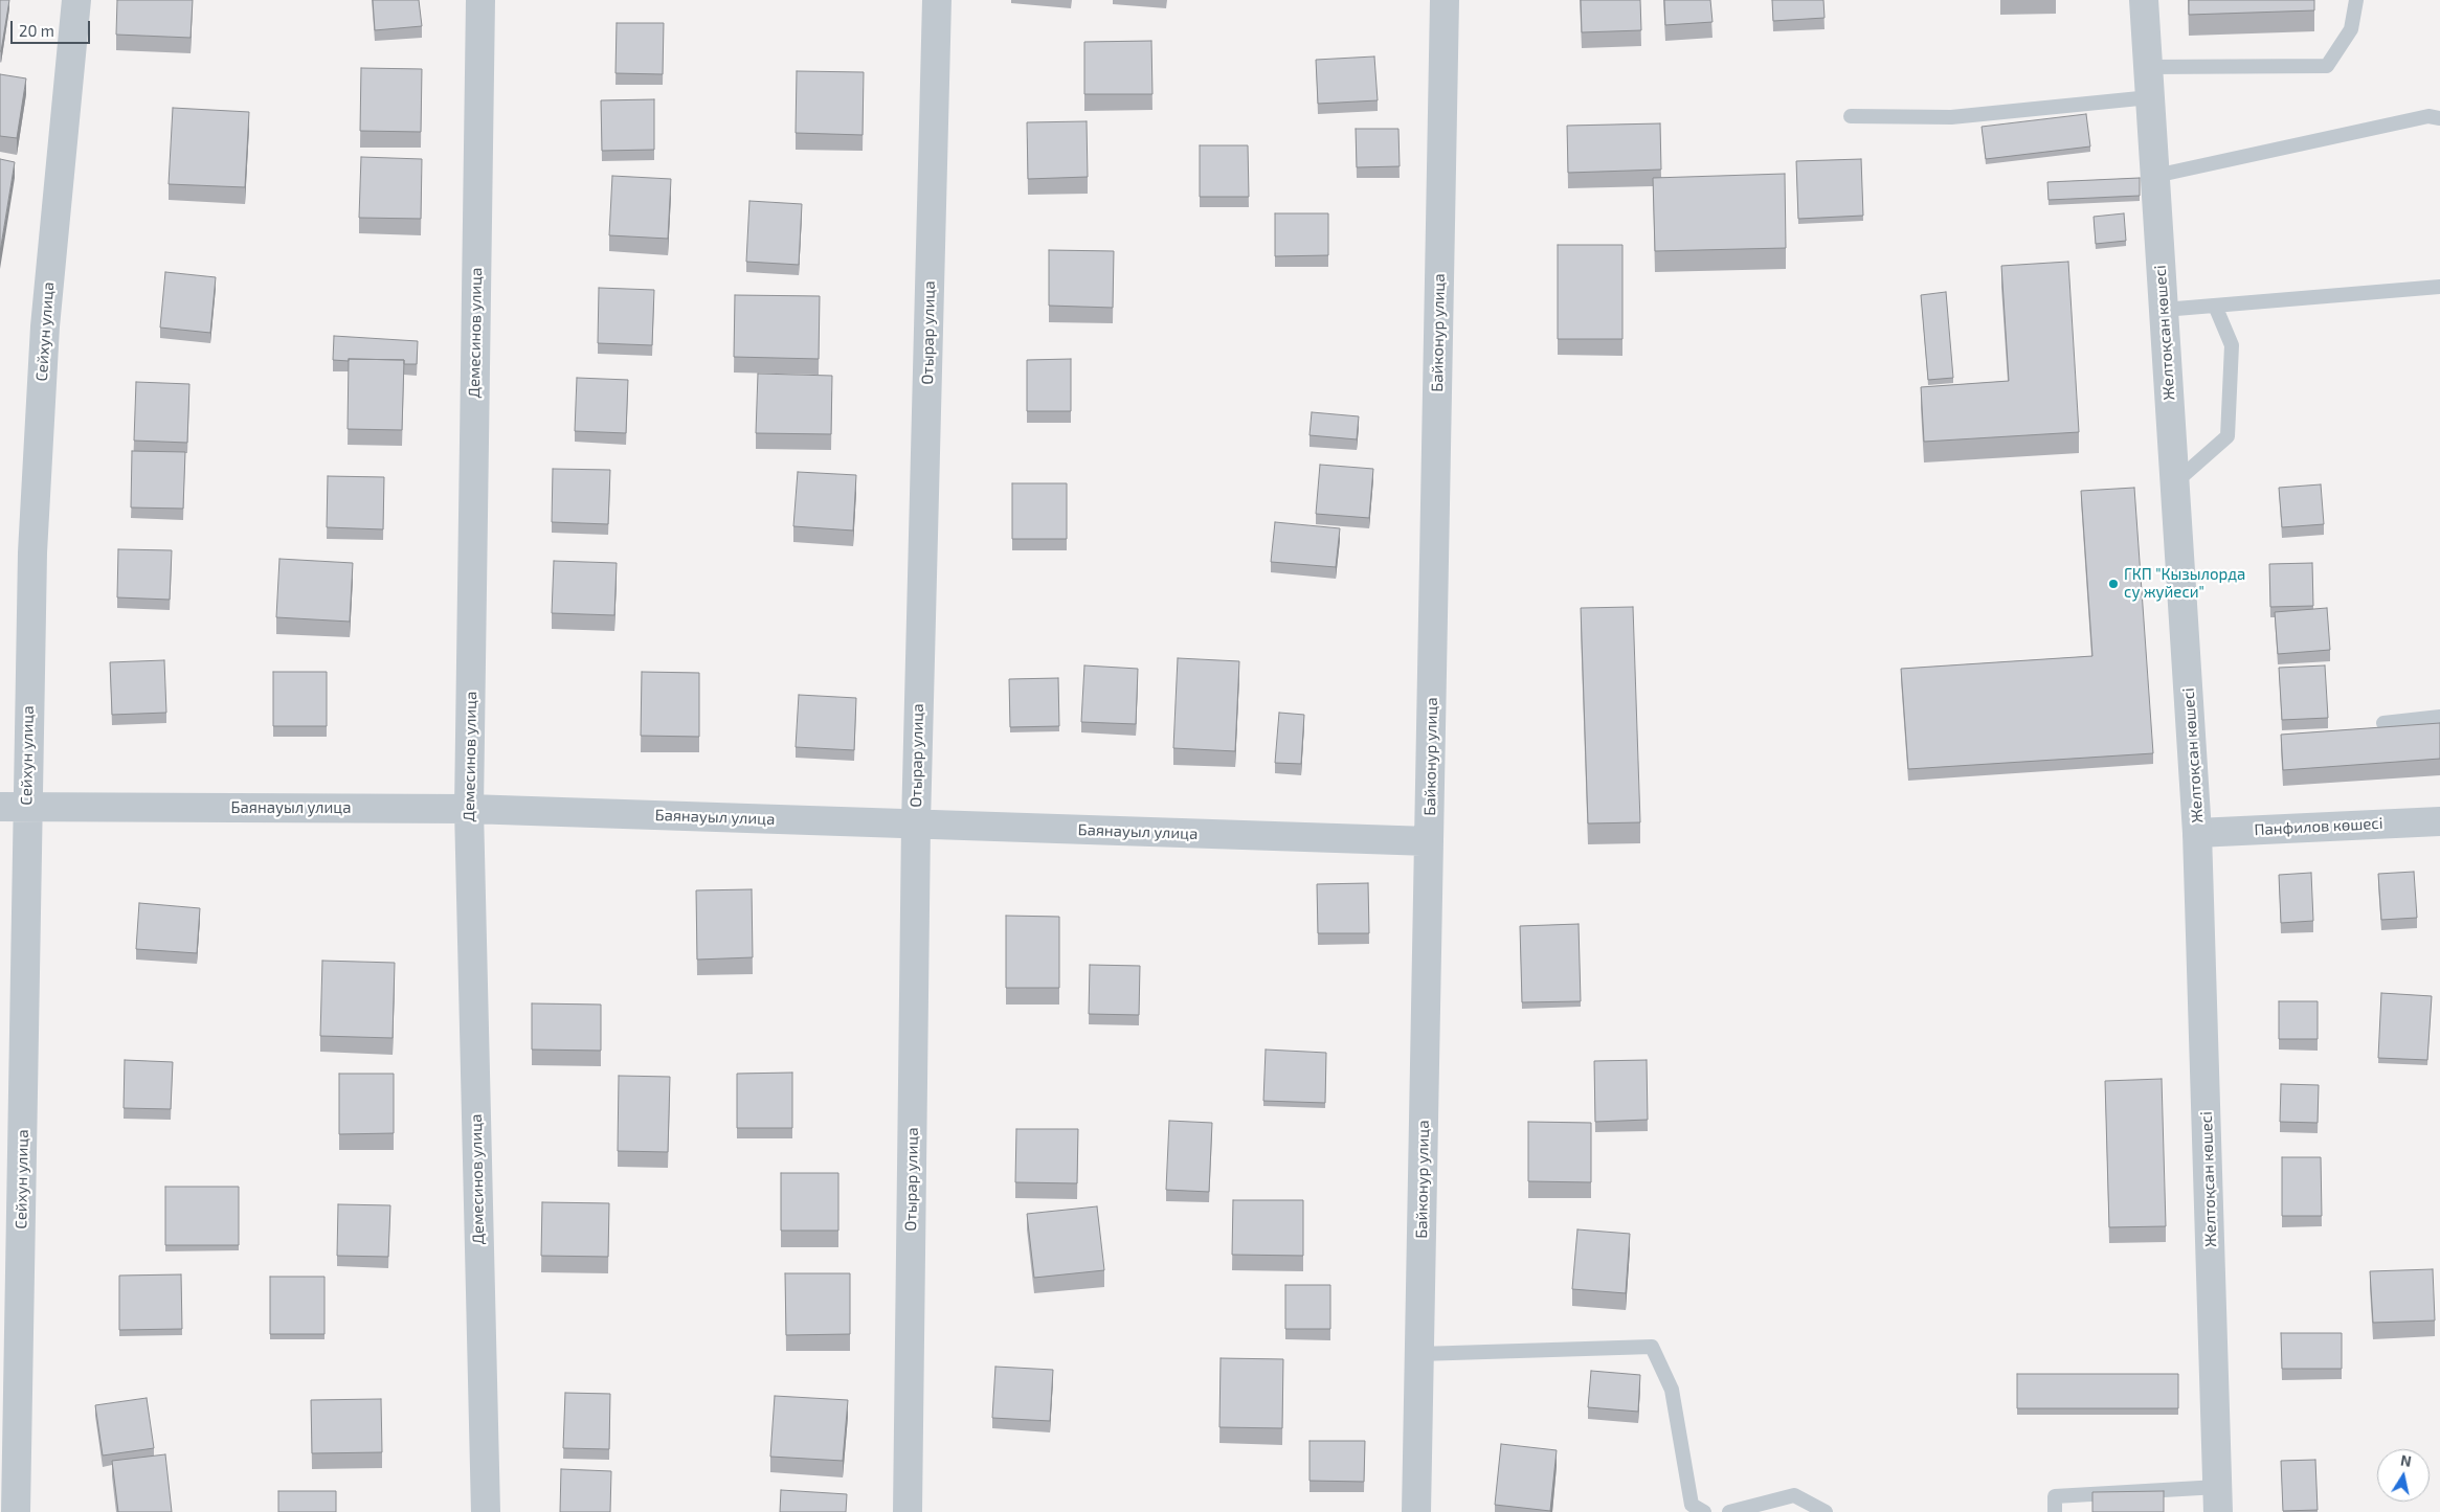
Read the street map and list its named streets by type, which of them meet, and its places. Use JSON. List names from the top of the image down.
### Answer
{
  "streets": {
    "street": [
      "Сейхун улица",
      "Демесинов улица",
      "Отырар улица",
      "Байконур улица",
      "Желтоқсан көшесі",
      "Баянауыл улица",
      "Панфилов көшесі"
    ]
  },
  "crossings": [
    ["Сейхун улица", "Баянауыл улица"],
    ["Демесинов улица", "Баянауыл улица"],
    ["Отырар улица", "Баянауыл улица"],
    ["Байконур улица", "Баянауыл улица"],
    ["Желтоқсан көшесі", "Панфилов көшесі"]
  ],
  "places": ["ГКП \"Кызылорда су жуйеси\""],
  "scale_bar": "20 m",
  "north": "top"
}
